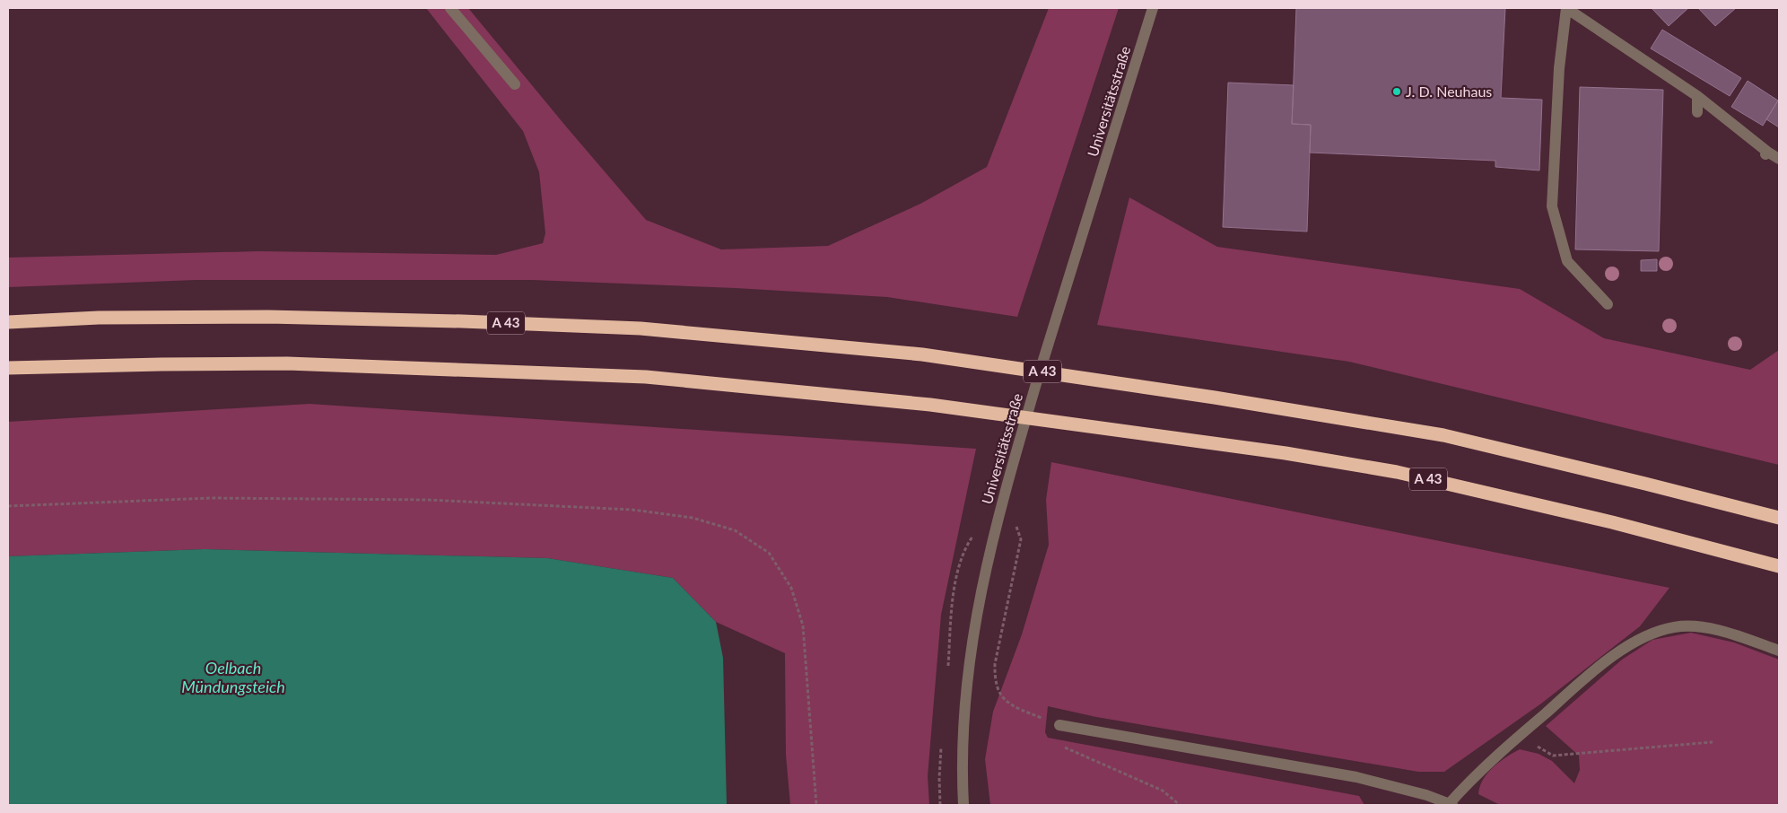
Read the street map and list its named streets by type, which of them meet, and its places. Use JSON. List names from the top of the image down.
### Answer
{
  "streets": {
    "highway": ["A 43"],
    "street": ["Universitätsstraße"]
  },
  "water": ["Oelbach Mündungsteich"],
  "places": ["J. D. Neuhaus"]
}
